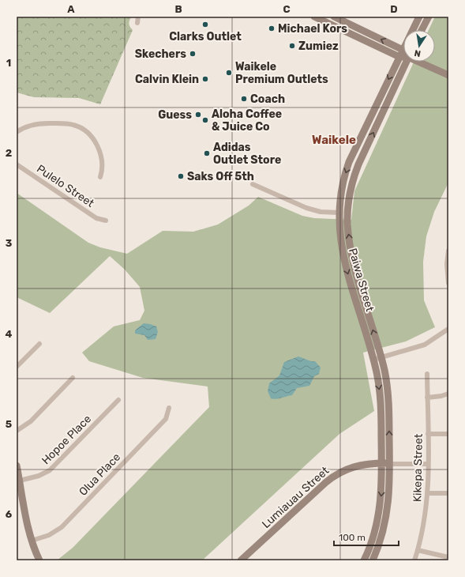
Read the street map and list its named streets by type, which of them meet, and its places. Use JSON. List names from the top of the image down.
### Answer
{
  "streets": {
    "street": [
      "Pulelo Street",
      "Paiwa Street",
      "Hopoe Place",
      "Kikepa Street",
      "Olua Place",
      "Lumiauau Street"
    ]
  },
  "crossings": [
    ["Paiwa Street", "Lumiauau Street"],
    ["Kikepa Street", "Lumiauau Street"]
  ],
  "districts": ["Waikele"],
  "places": [
    "Clarks Outlet",
    "Michael Kors",
    "Zumiez",
    "Skechers",
    "Waikele Premium Outlets",
    "Calvin Klein",
    "Coach",
    "Guess",
    "Aloha Coffee & Juice Co",
    "Adidas Outlet Store",
    "Saks Off 5th"
  ],
  "scale_bar": "100 m",
  "north": "bottom",
  "grid": {
    "columns": [
      "A",
      "B",
      "C",
      "D"
    ],
    "rows": [
      "1",
      "2",
      "3",
      "4",
      "5",
      "6"
    ]
  }
}
